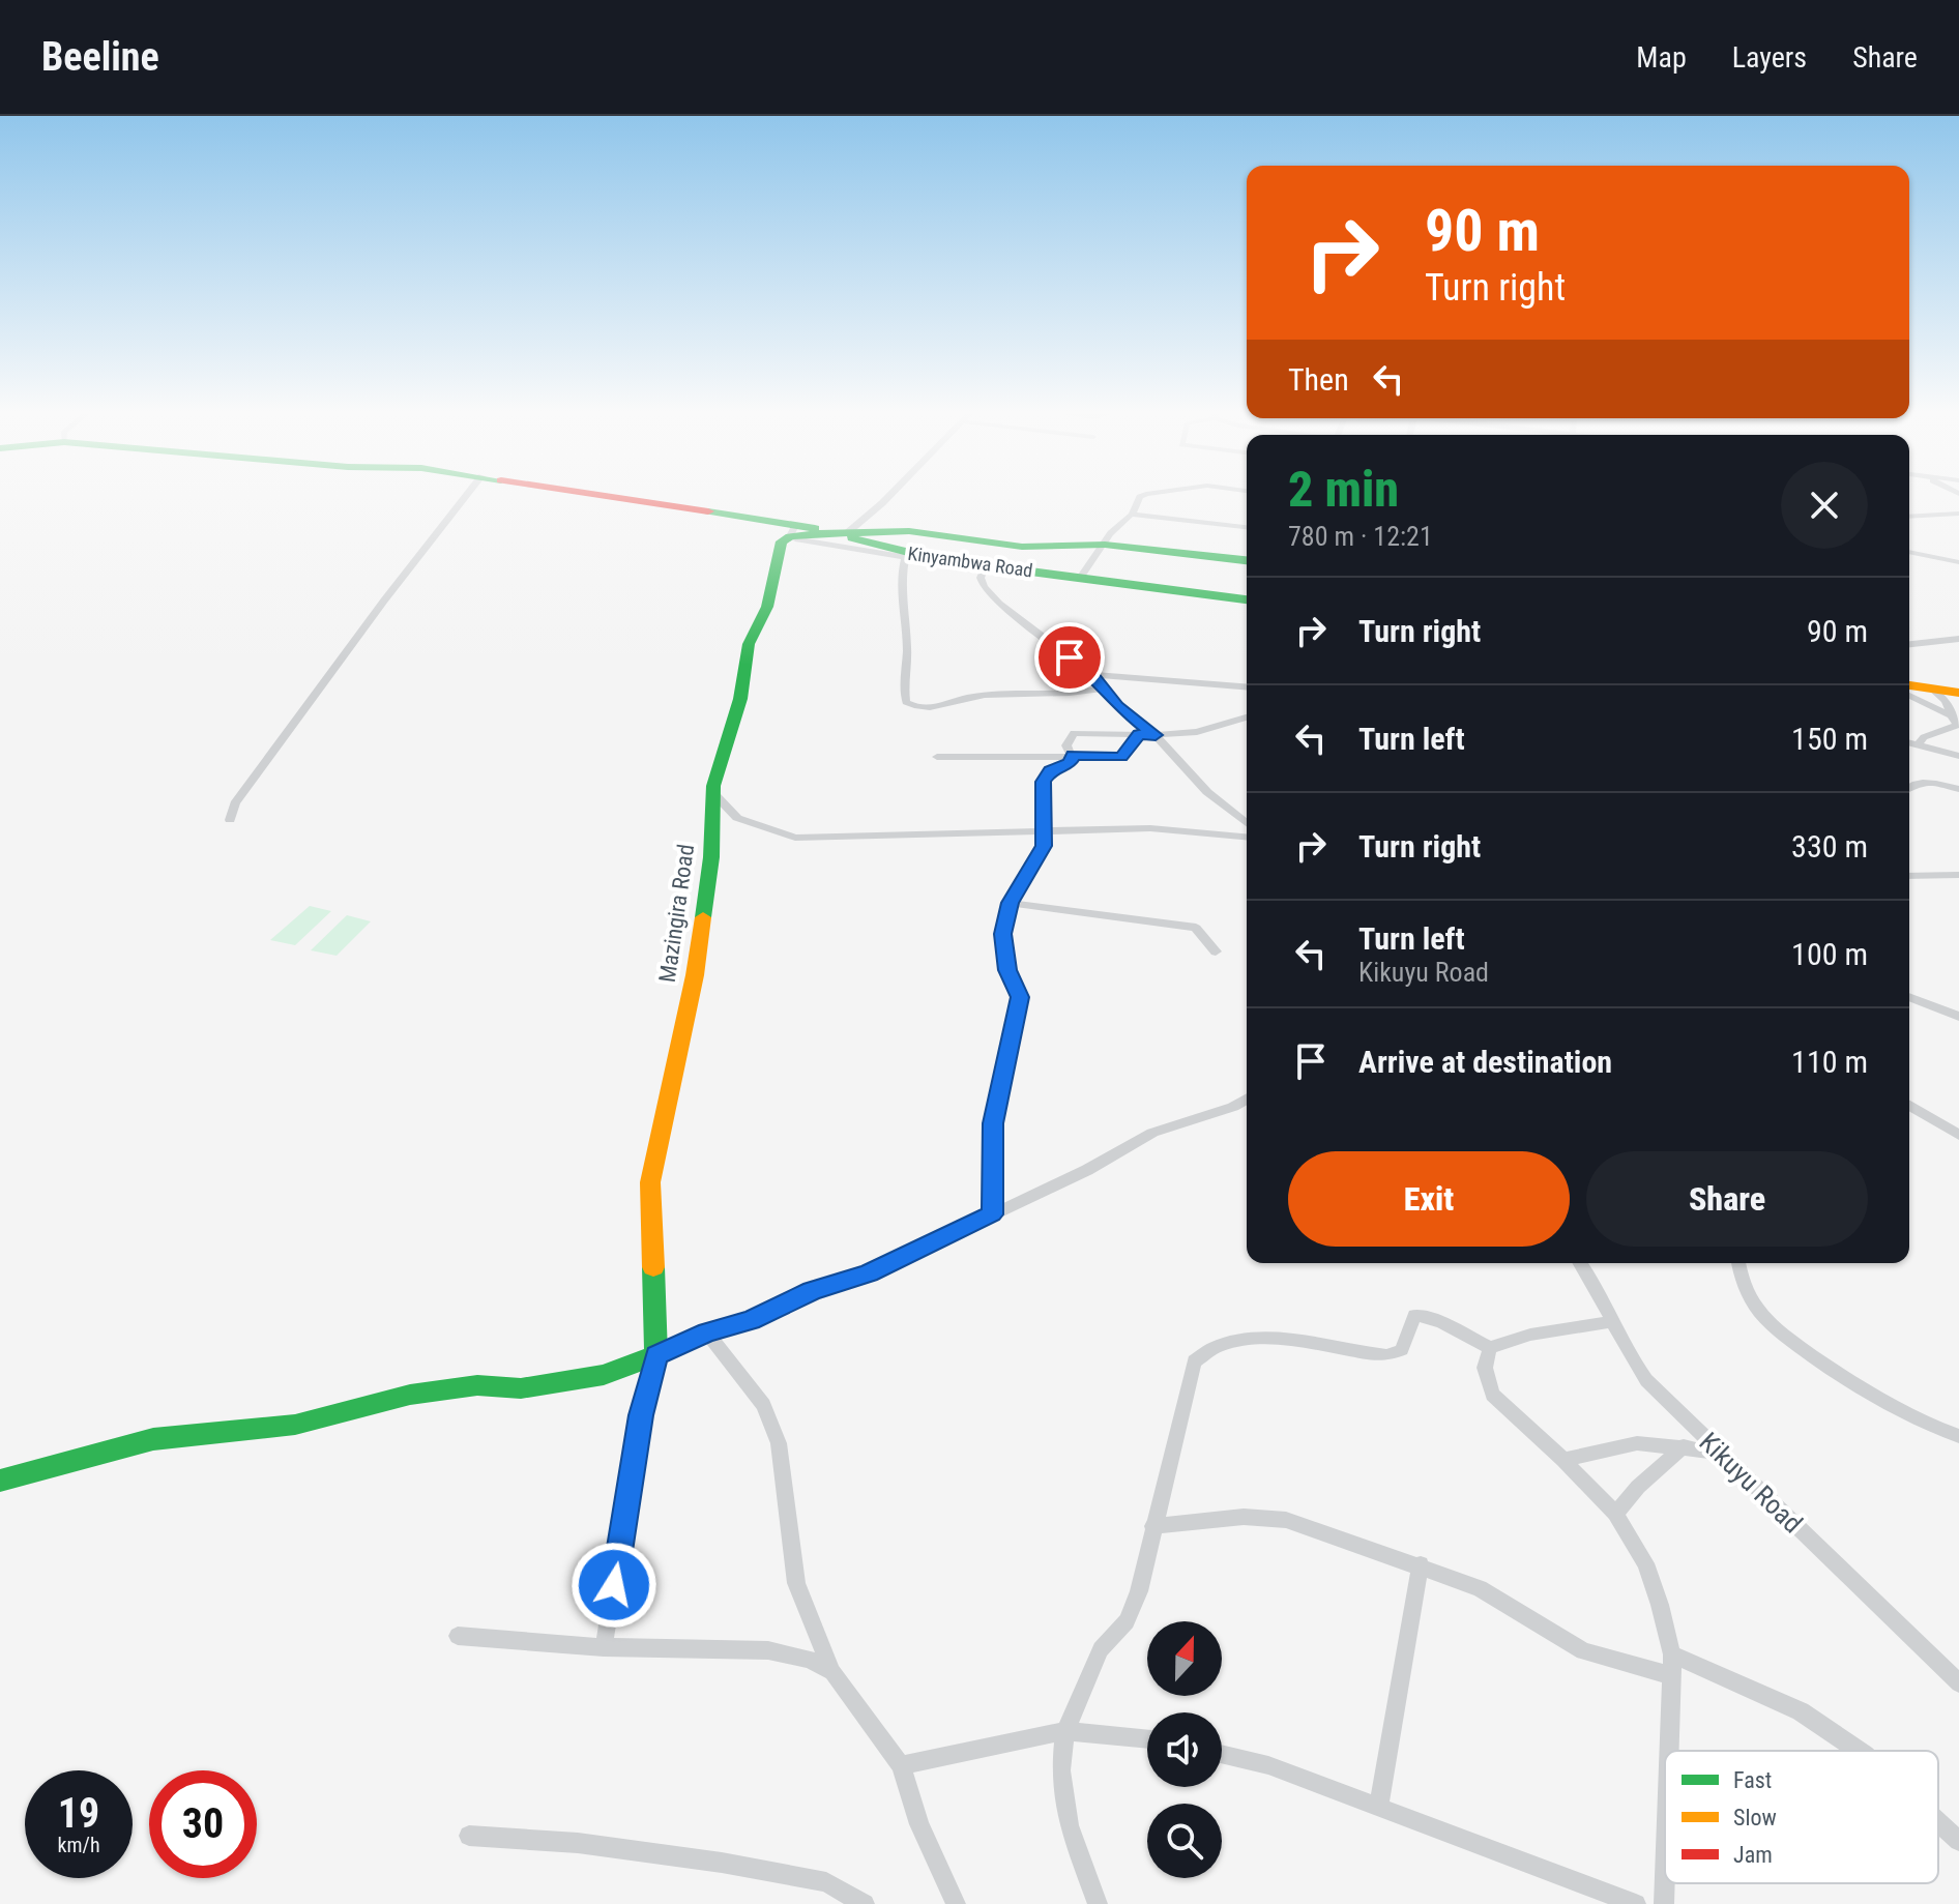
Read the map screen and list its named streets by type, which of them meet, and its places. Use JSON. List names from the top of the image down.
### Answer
{
  "streets": {
    "street": ["Kinyambwa Road", "Mazingira Road", "Kikuyu Road"]
  },
  "legend": ["Fast", "Slow", "Jam"],
  "north": "top",
  "page": {
    "header": "Beeline",
    "nav": ["Map", "Layers", "Share"],
    "turn": ["90 m", "Turn right"],
    "then": "Then",
    "heading": ["2 min", "780 m · 12:21"],
    "list": [
      {
        "name": "Turn right",
        "value": "90 m"
      },
      {
        "name": "Turn left",
        "value": "150 m"
      },
      {
        "name": "Turn right",
        "value": "330 m"
      },
      {
        "name": "Turn left",
        "note": "Kikuyu Road",
        "value": "100 m"
      },
      {
        "name": "Arrive at destination",
        "value": "110 m"
      }
    ],
    "buttons": ["Exit", "Share"],
    "speed": "19 km/h",
    "limit": "30"
  }
}
